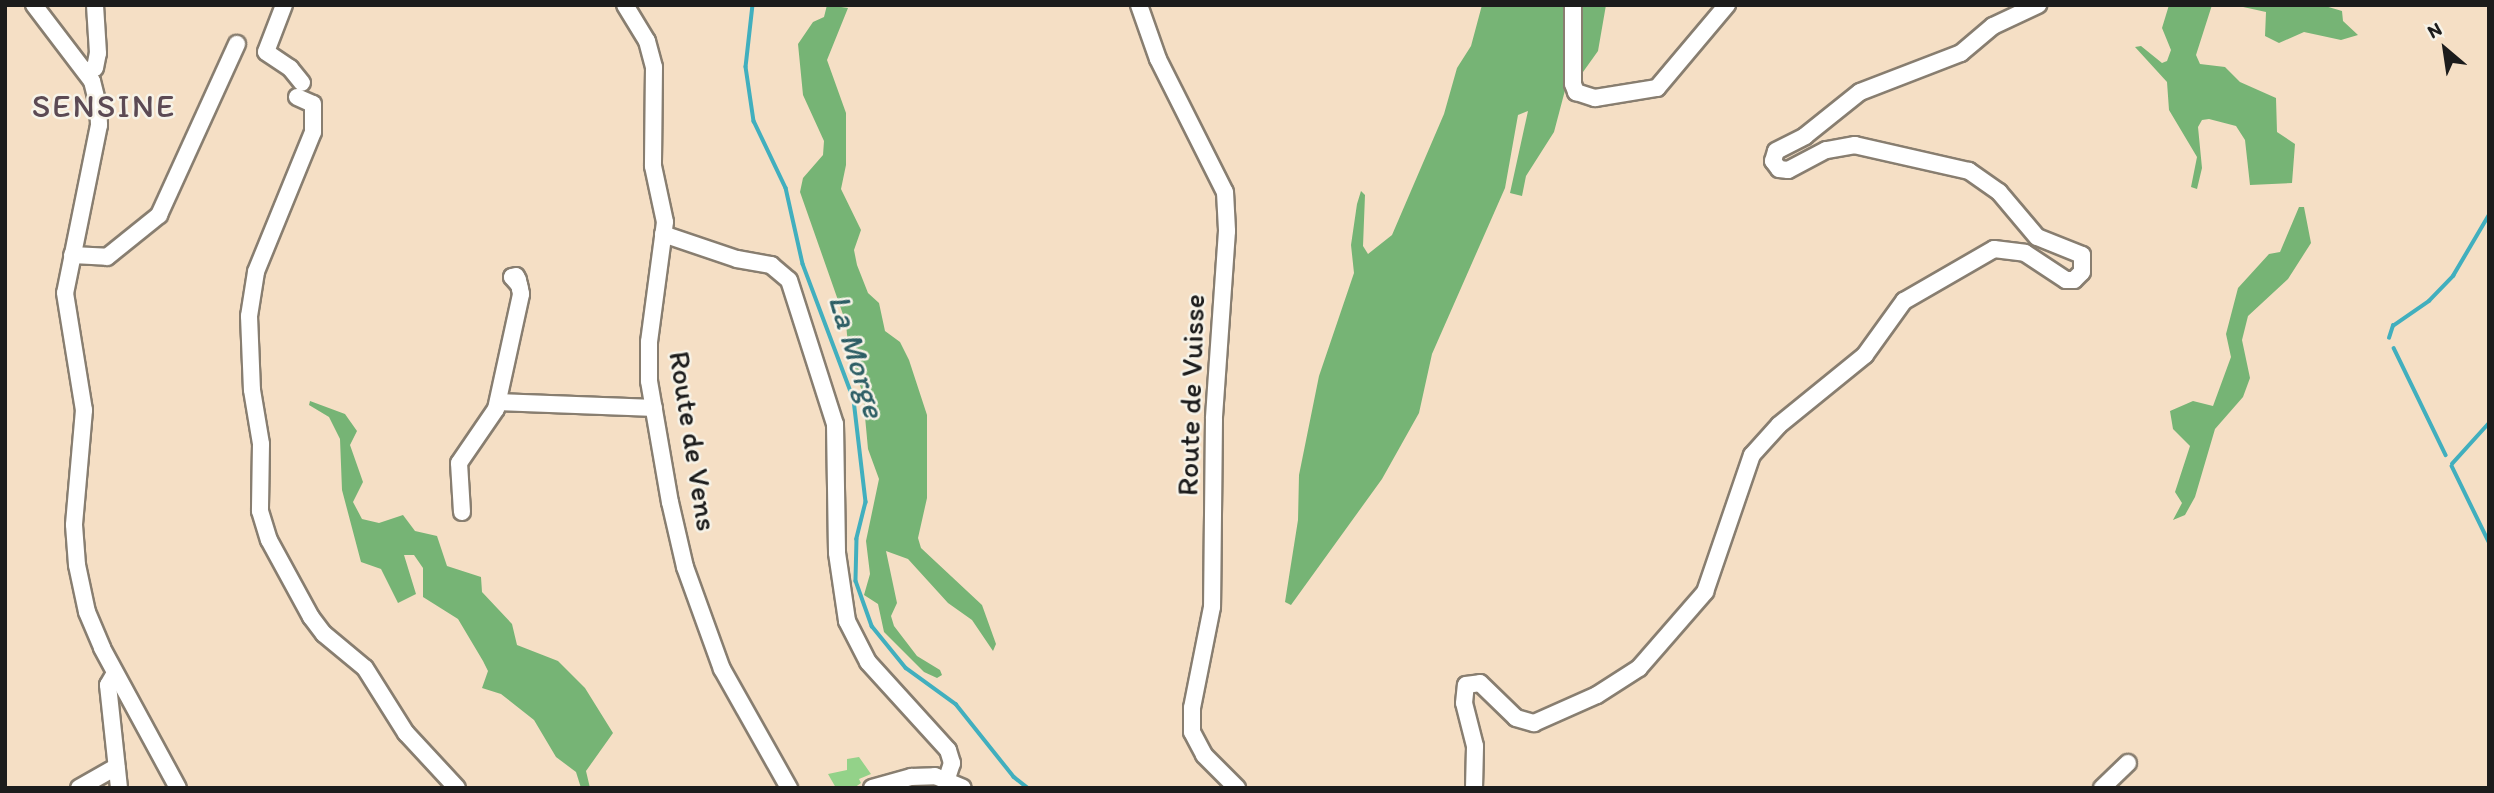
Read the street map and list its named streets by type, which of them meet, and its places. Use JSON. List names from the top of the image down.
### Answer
{
  "streets": {
    "street": ["Route de Vuisse", "Route de Vens"]
  },
  "districts": ["SENSINE"],
  "water": ["La Morge"],
  "north": "top left"
}
